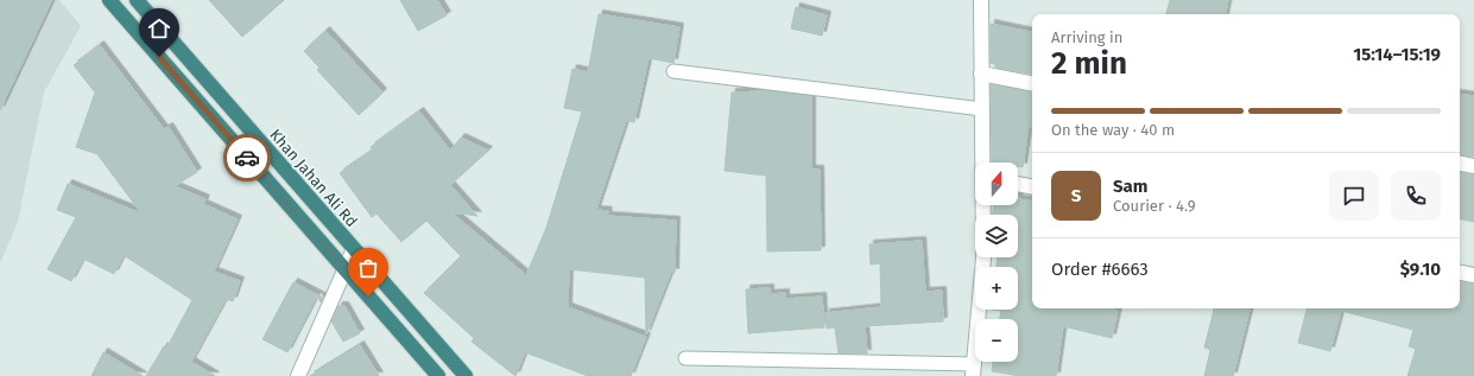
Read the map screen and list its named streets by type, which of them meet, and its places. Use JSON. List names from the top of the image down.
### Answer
{
  "streets": {
    "highway": ["Khan Jahan Ali Rd"]
  },
  "north": "top",
  "page": {
    "heading": ["2 min", "Arriving in", "15:14–15:19"],
    "panel": [
      "Sam",
      "Courier · 4.9",
      "Order #6663",
      "$9.10"
    ],
    "bar": "On the way · 40 m",
    "map_buttons": ["+", "−"],
    "round": "S"
  }
}
